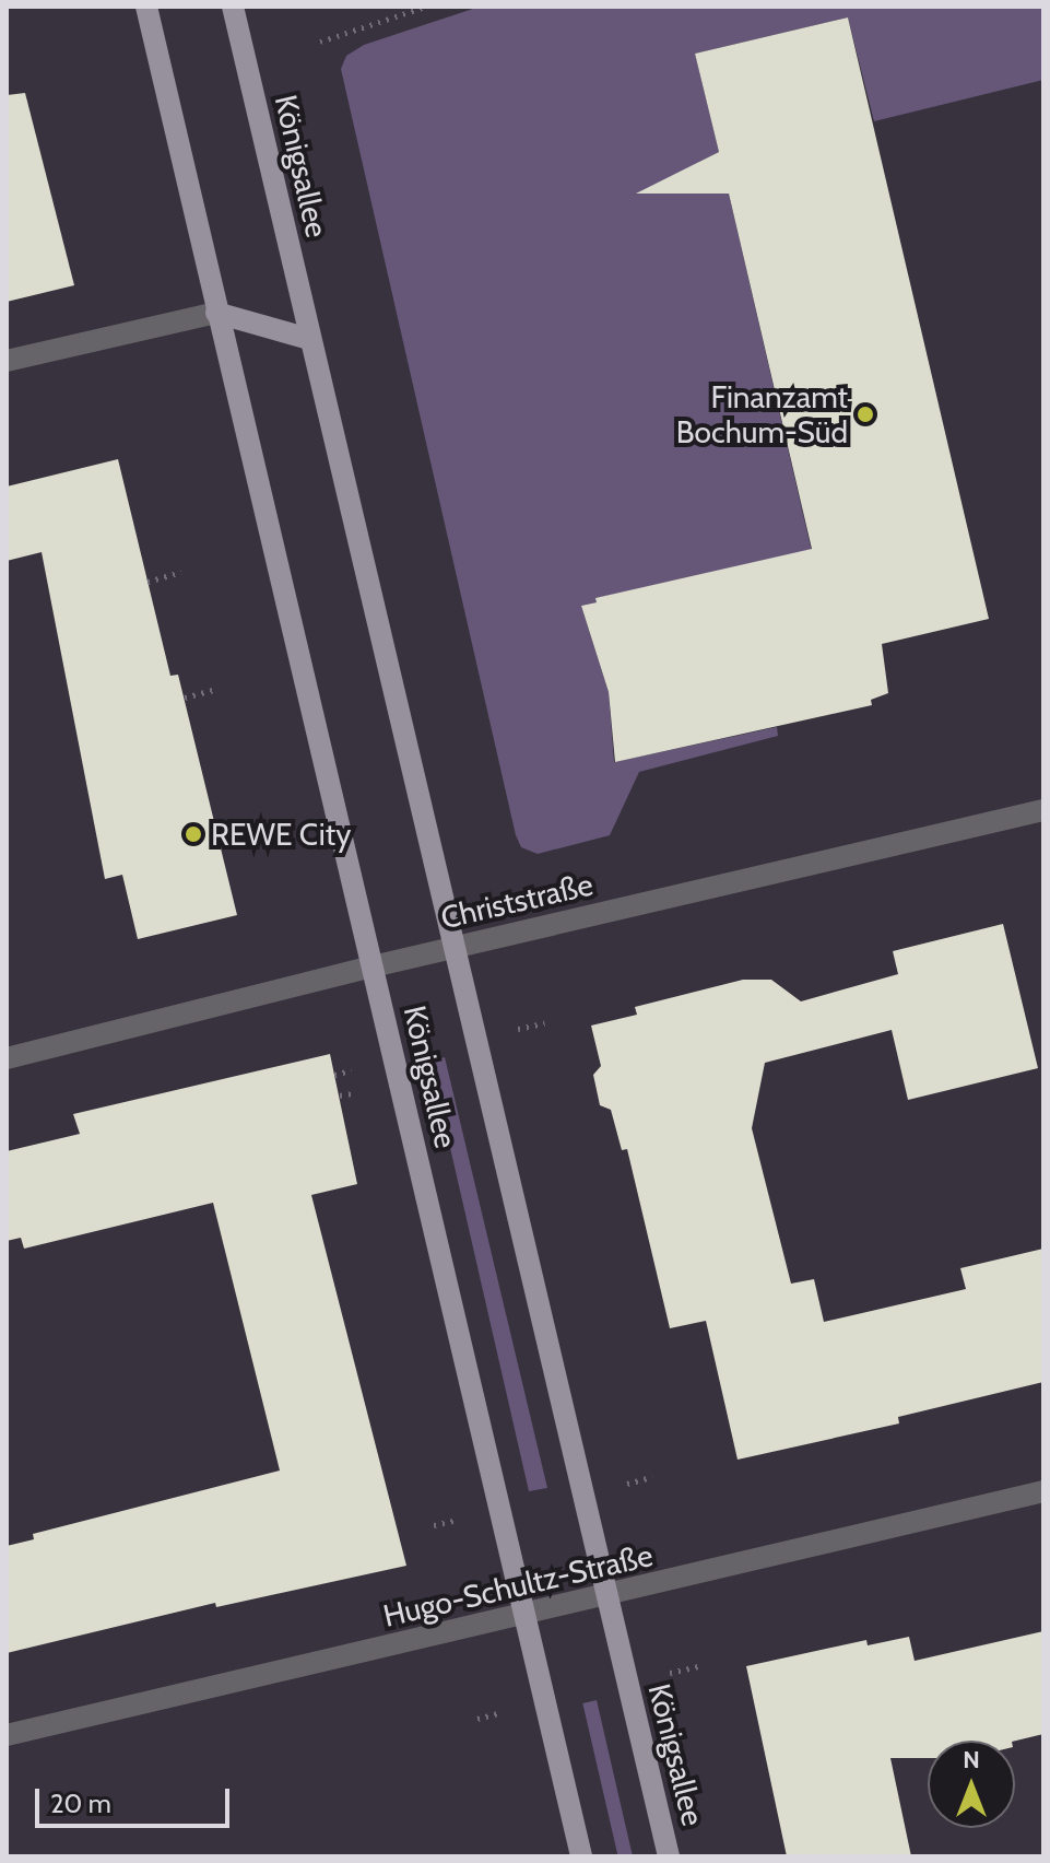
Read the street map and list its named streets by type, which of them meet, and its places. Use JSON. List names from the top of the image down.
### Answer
{
  "streets": {
    "main road": ["Königsallee"],
    "street": ["Christstraße", "Hugo-Schultz-Straße"]
  },
  "crossings": [
    ["Königsallee", "Christstraße"],
    ["Königsallee", "Hugo-Schultz-Straße"]
  ],
  "places": ["Finanzamt Bochum-Süd", "REWE City"],
  "scale_bar": "20 m",
  "north": "top"
}
